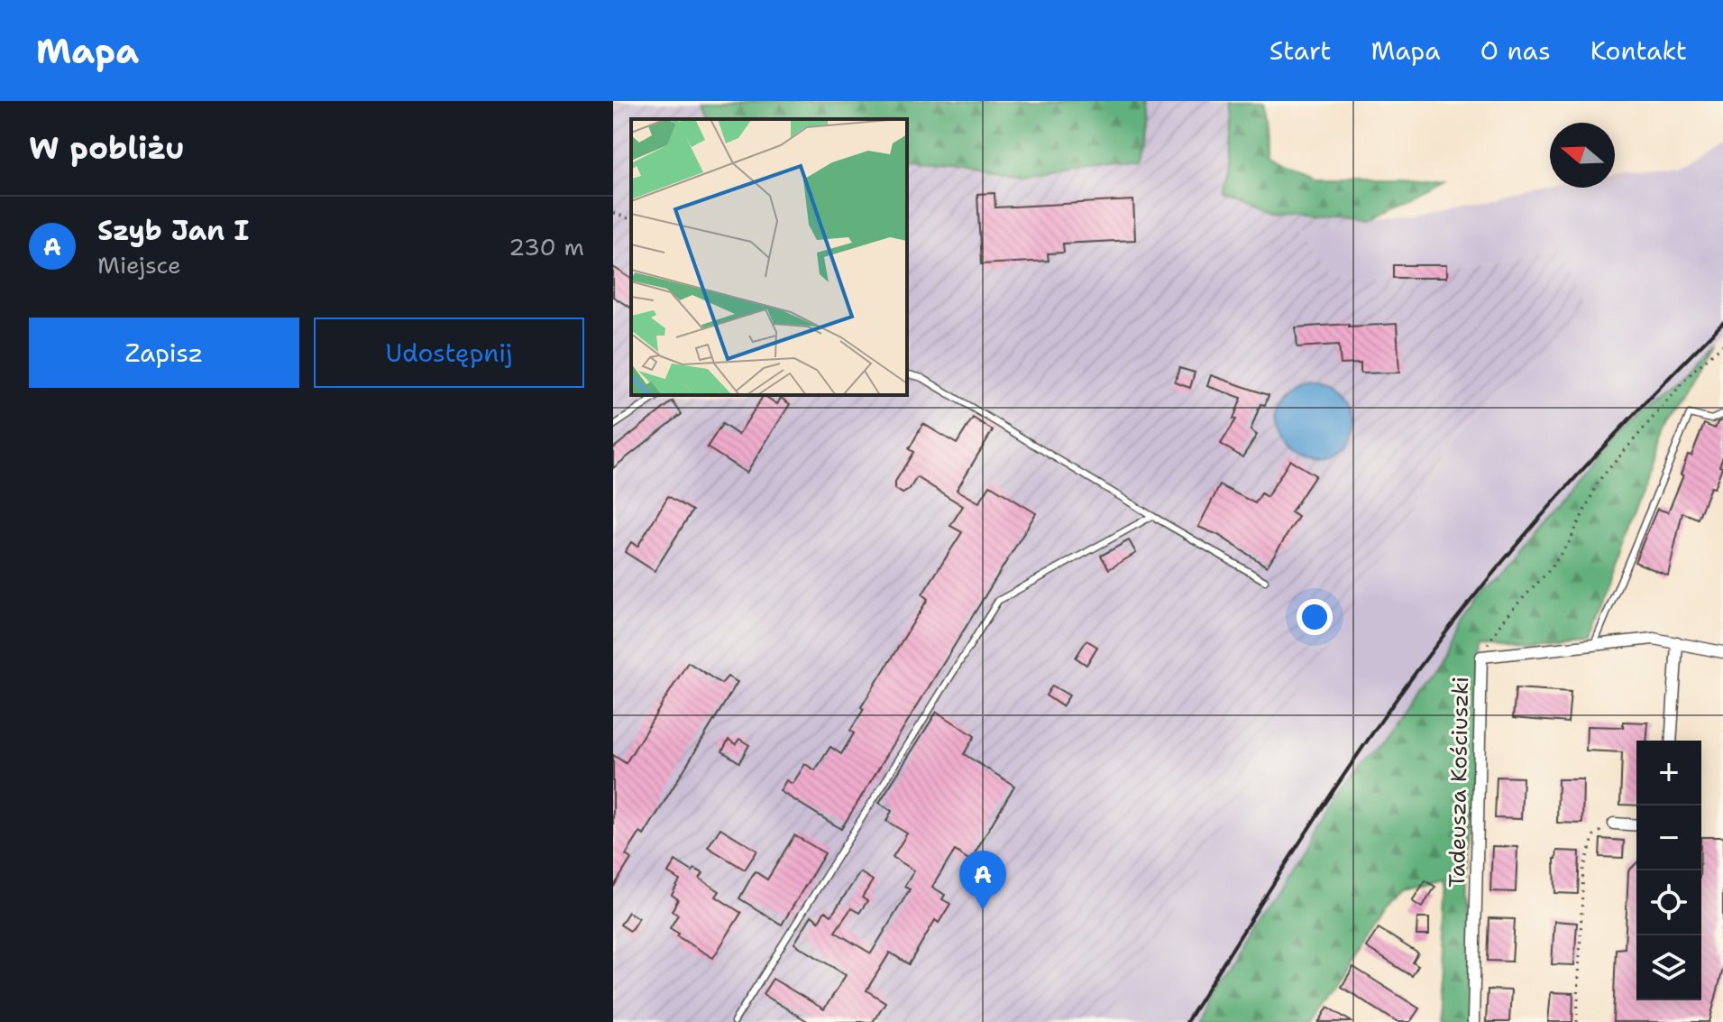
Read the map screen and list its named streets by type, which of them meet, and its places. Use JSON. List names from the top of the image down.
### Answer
{
  "streets": {
    "street": ["Tadeusza Kościuszki"]
  },
  "north": "left",
  "page": {
    "header": "Mapa",
    "nav": [
      "Start",
      "Mapa",
      "O nas",
      "Kontakt"
    ],
    "heading": "W pobliżu",
    "list": [
      {
        "mark": "A",
        "name": "Szyb Jan I",
        "note": "Miejsce",
        "value": "230 m"
      }
    ],
    "buttons": ["Zapisz", "Udostępnij"],
    "map_buttons": ["+", "−"],
    "pins": "A"
  }
}
